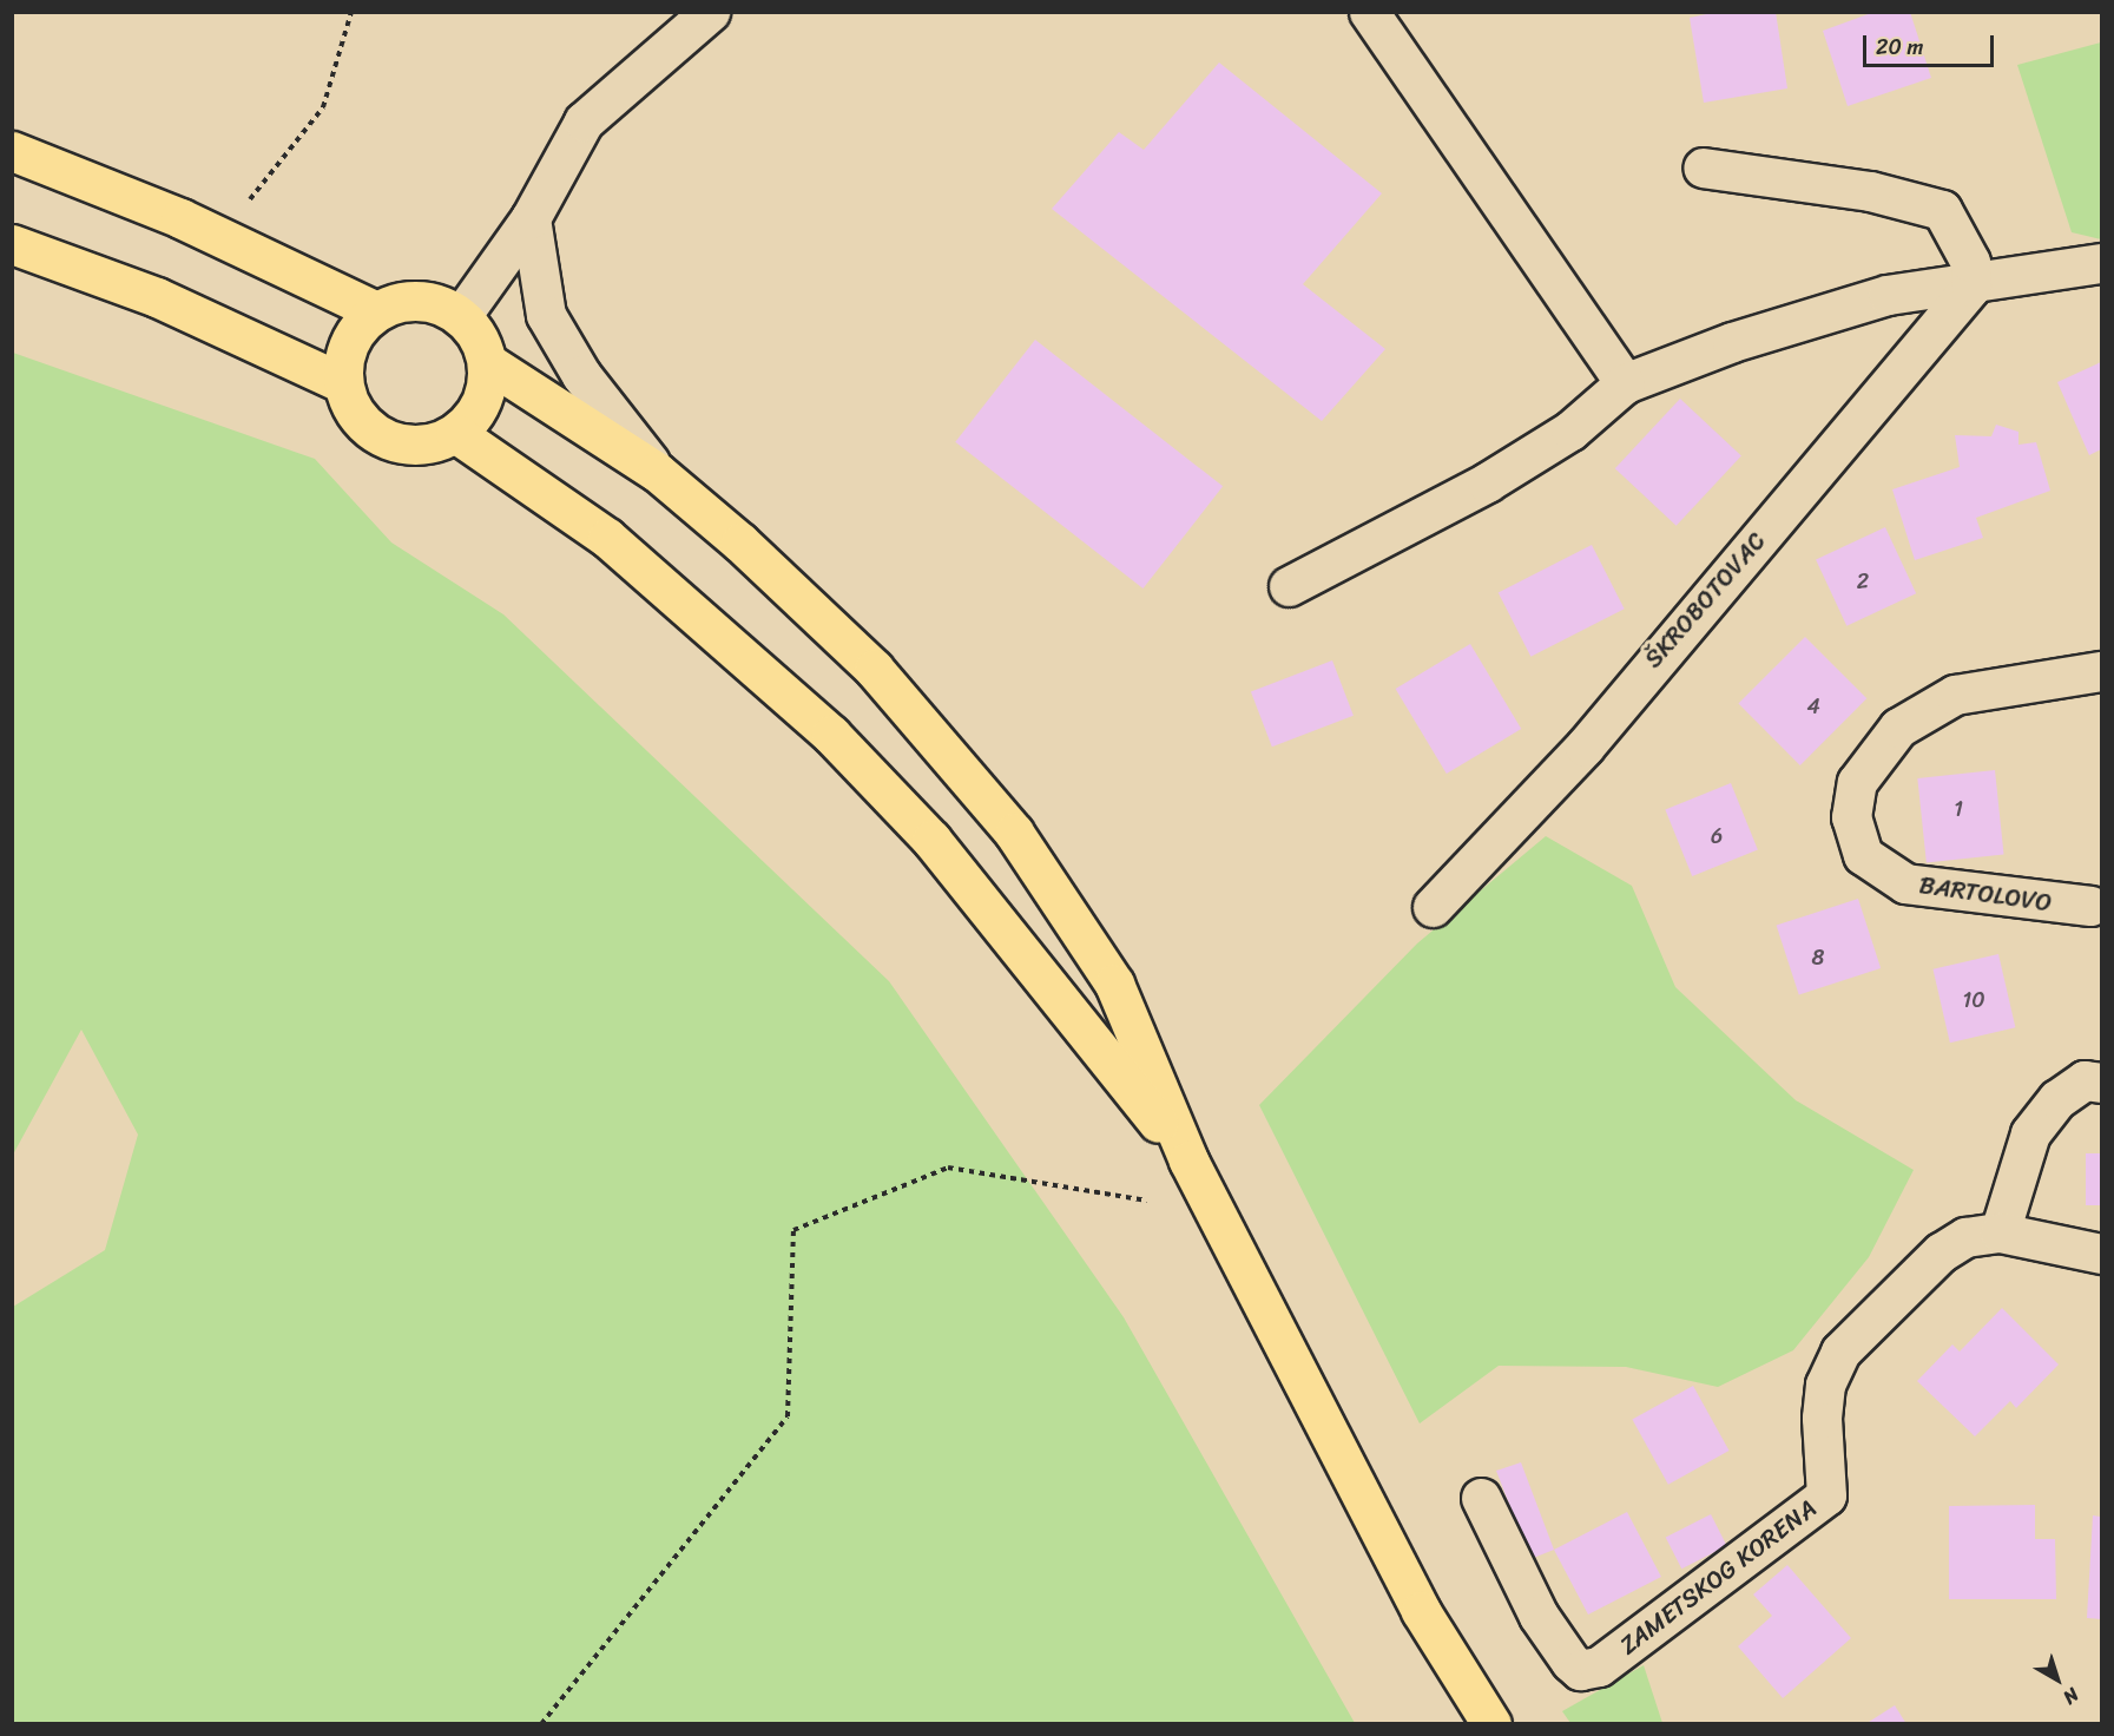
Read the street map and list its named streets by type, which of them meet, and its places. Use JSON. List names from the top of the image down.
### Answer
{
  "streets": {
    "street": ["ŠKROBOTOVAC", "BARTOLOVO", "ZAMETSKOG KORENA"]
  },
  "house_numbers": [
    "2",
    "4",
    "1",
    "6",
    "8",
    "10"
  ],
  "scale_bar": "20 m",
  "north": "bottom right"
}
